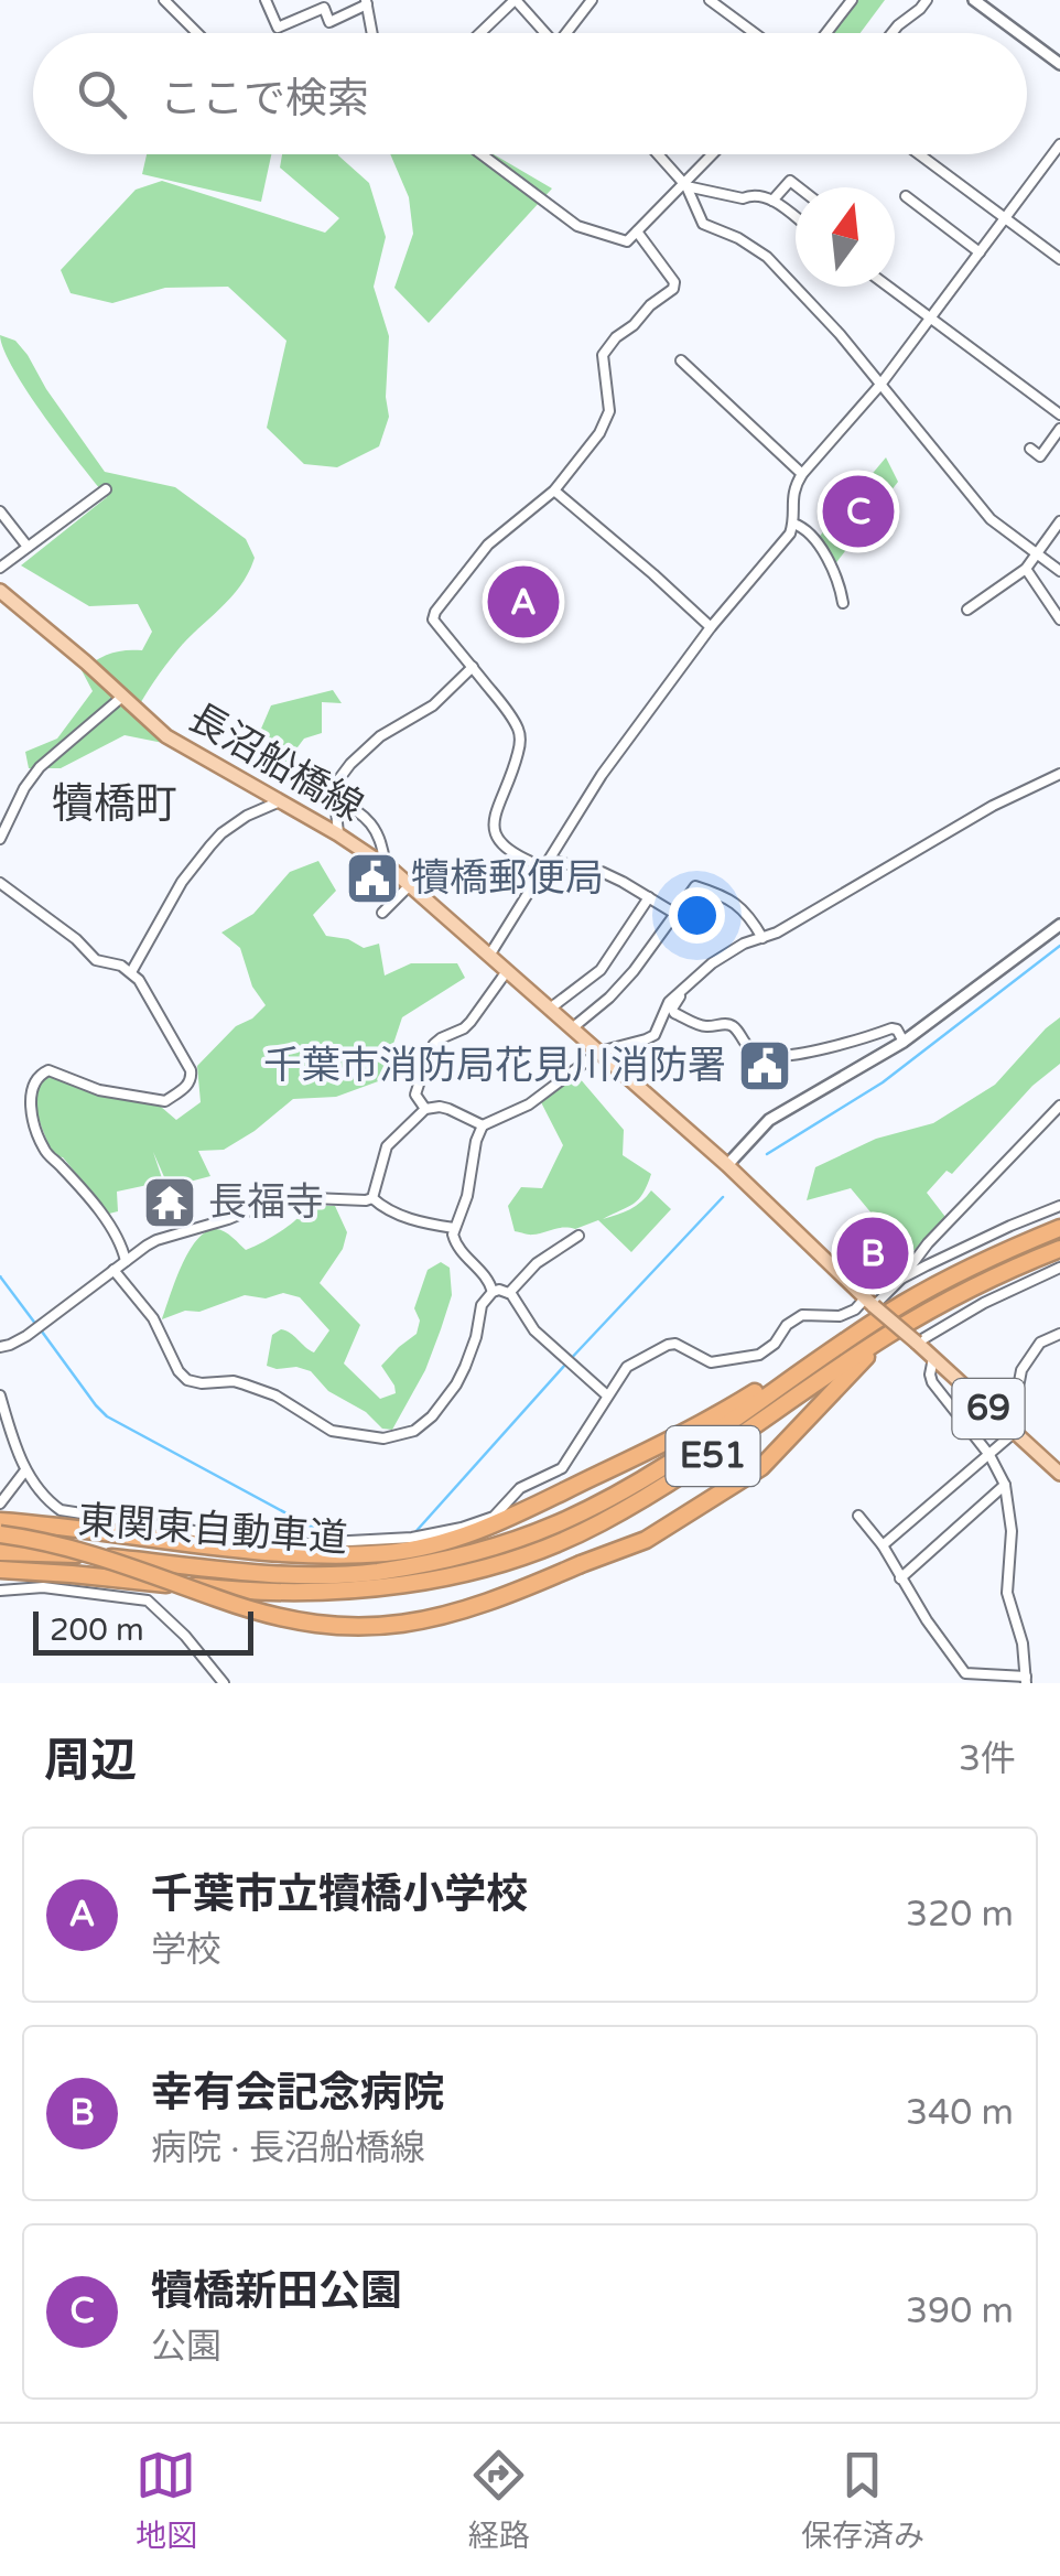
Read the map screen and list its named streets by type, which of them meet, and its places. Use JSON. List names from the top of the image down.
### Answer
{
  "streets": {
    "highway": ["E51", "東関東自動車道"],
    "main road": ["長沼船橋線", "69"]
  },
  "districts": ["犢橋町"],
  "places": {
    "public building": ["犢橋郵便局", "千葉市消防局花見川消防署"],
    "temple": ["長福寺"]
  },
  "scale_bar": "200 m",
  "north": "top",
  "page": {
    "search": "ここで検索",
    "pins": ["C", "A", "B"],
    "scale": "200 m",
    "heading": ["周辺", "3件"],
    "list": [
      {
        "mark": "A",
        "name": "千葉市立犢橋小学校",
        "note": "学校",
        "value": "320 m"
      },
      {
        "mark": "B",
        "name": "幸有会記念病院",
        "note": "病院 · 長沼船橋線",
        "value": "340 m"
      },
      {
        "mark": "C",
        "name": "犢橋新田公園",
        "note": "公園",
        "value": "390 m"
      }
    ],
    "nav": ["地図", "経路", "保存済み"]
  }
}
